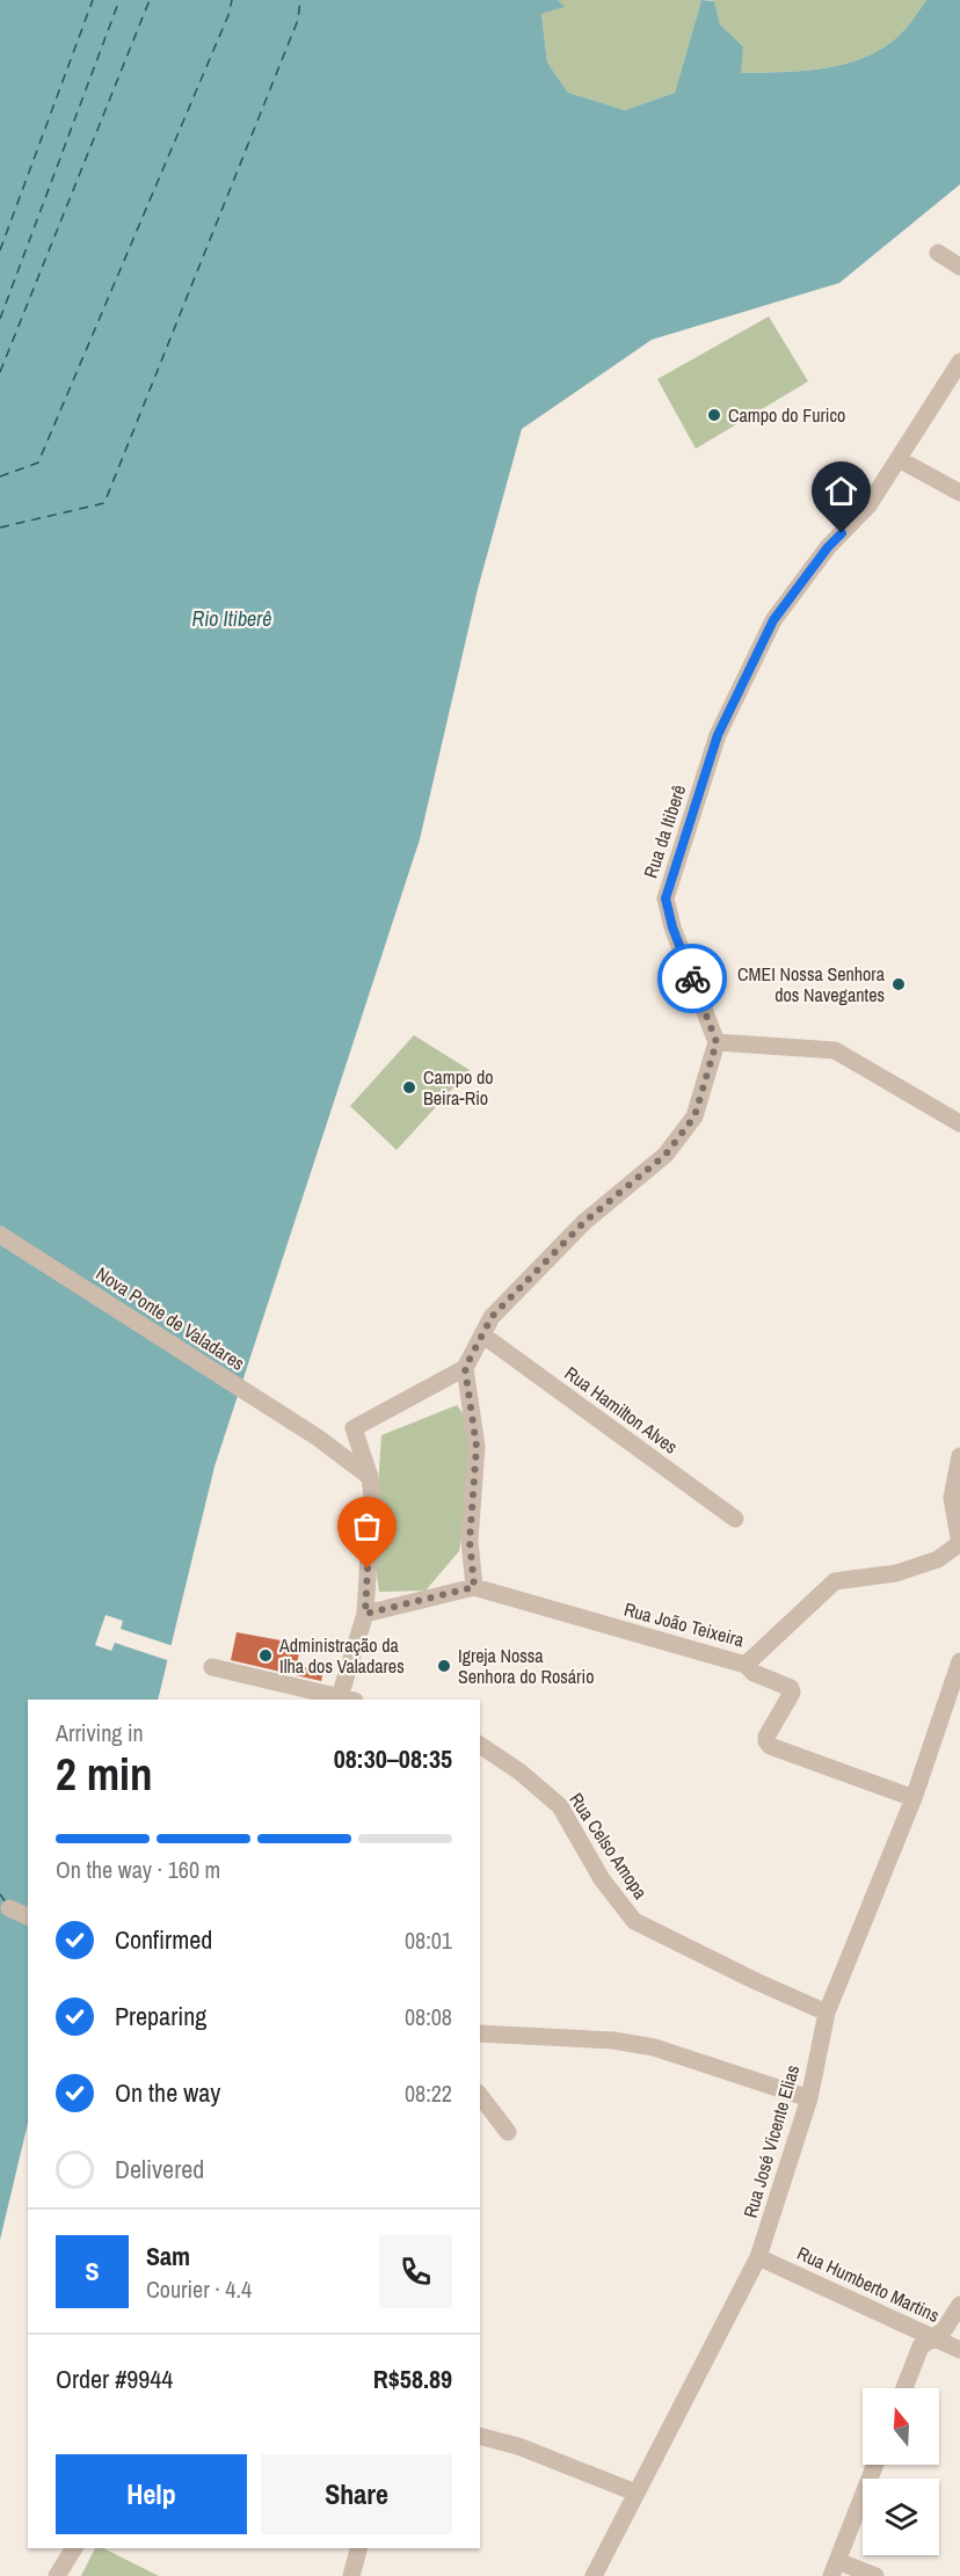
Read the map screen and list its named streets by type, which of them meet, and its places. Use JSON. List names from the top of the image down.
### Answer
{
  "streets": {
    "street": [
      "Rua da Itiberê",
      "Nova Ponte de Valadares",
      "Rua Hamilton Alves",
      "Rua João Teixeira",
      "Rua Celso Amopa",
      "Rua José Vicente Elias",
      "Rua Humberto Martins"
    ]
  },
  "crossings": [
    ["Rua Celso Amopa", "Rua José Vicente Elias"],
    ["Rua José Vicente Elias", "Rua Humberto Martins"]
  ],
  "water": ["Rio Itiberê"],
  "places": [
    "Campo do Furico",
    "CMEI Nossa Senhora dos Navegantes",
    "Campo do Beira-Rio",
    "Administração da Ilha dos Valadares",
    "Igreja Nossa Senhora do Rosário"
  ],
  "north": "top",
  "page": {
    "heading": ["2 min", "Arriving in", "08:30–08:35"],
    "panel": [
      "Sam",
      "Courier · 4.4",
      "Order #9944",
      "R$58.89"
    ],
    "bar": "On the way · 160 m",
    "list": [
      ["Confirmed", "08:01"],
      ["Preparing", "08:08"],
      ["On the way", "08:22"],
      "Delivered"
    ],
    "round": "S",
    "buttons": ["Help", "Share"]
  }
}
